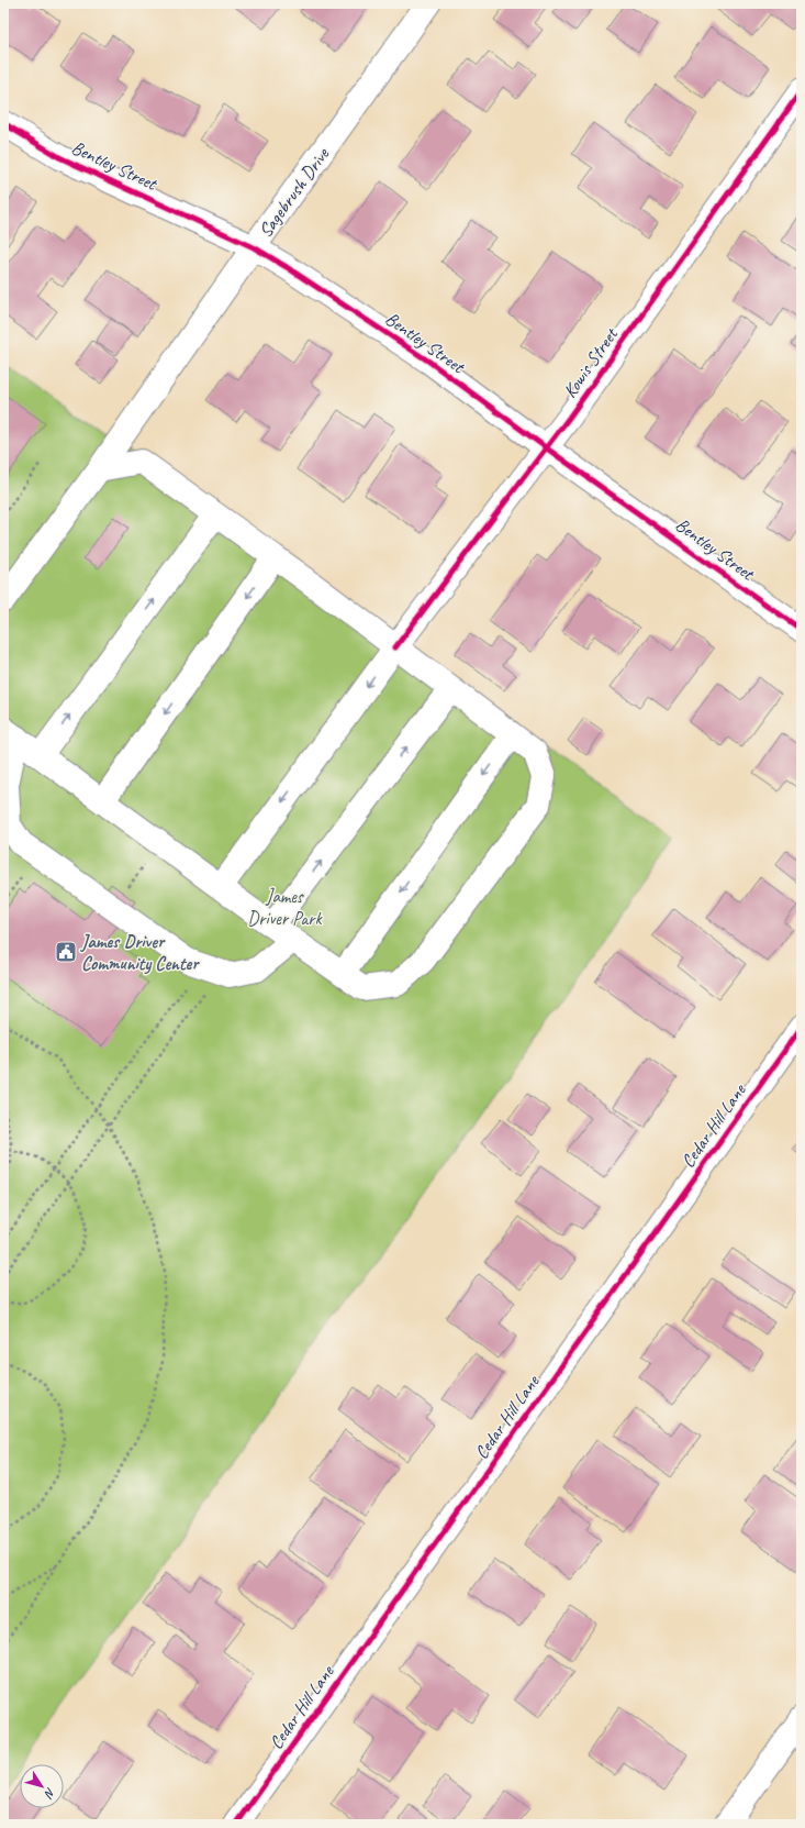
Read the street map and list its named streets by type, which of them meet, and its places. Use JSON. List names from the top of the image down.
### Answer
{
  "streets": {
    "street": [
      "Bentley Street",
      "Sagebrush Drive",
      "Kowis Street",
      "Cedar Hill Lane"
    ]
  },
  "crossings": [
    ["Bentley Street", "Sagebrush Drive"],
    ["Bentley Street", "Kowis Street"]
  ],
  "parks": ["James Driver Park"],
  "places": {
    "public building": ["James Driver Community Center"]
  },
  "north": "bottom right"
}
